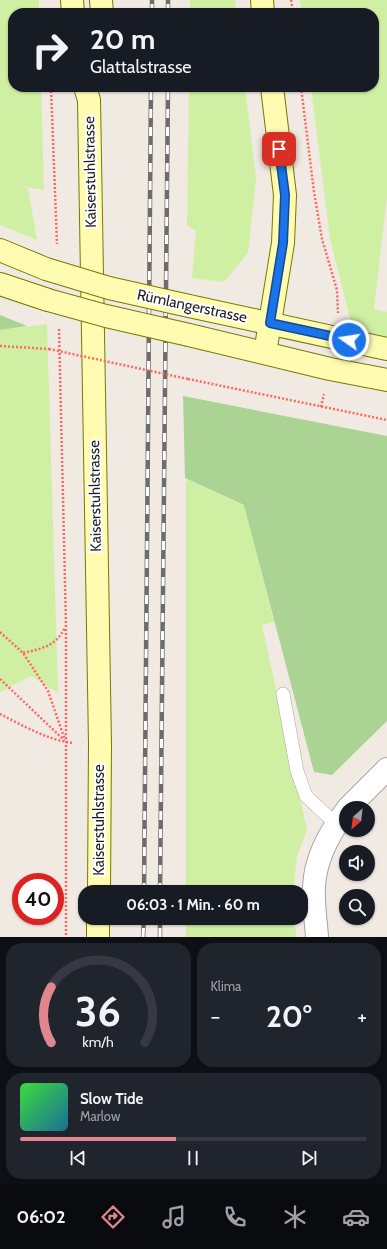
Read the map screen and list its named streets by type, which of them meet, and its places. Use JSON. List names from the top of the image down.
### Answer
{
  "streets": {
    "street": ["Kaiserstuhlstrasse", "Rümlangerstrasse"]
  },
  "north": "bottom left",
  "page": {
    "turn": ["20 m", "Glattalstrasse"],
    "limit": "40",
    "trip": "06:03 · 1 Min. · 60 m",
    "tile": "Klima",
    "heat": ["−", "20°", "+"],
    "song": ["Slow Tide", "Marlow"],
    "tabs": "06:02",
    "gauge": ["36", "km/h"]
  }
}
